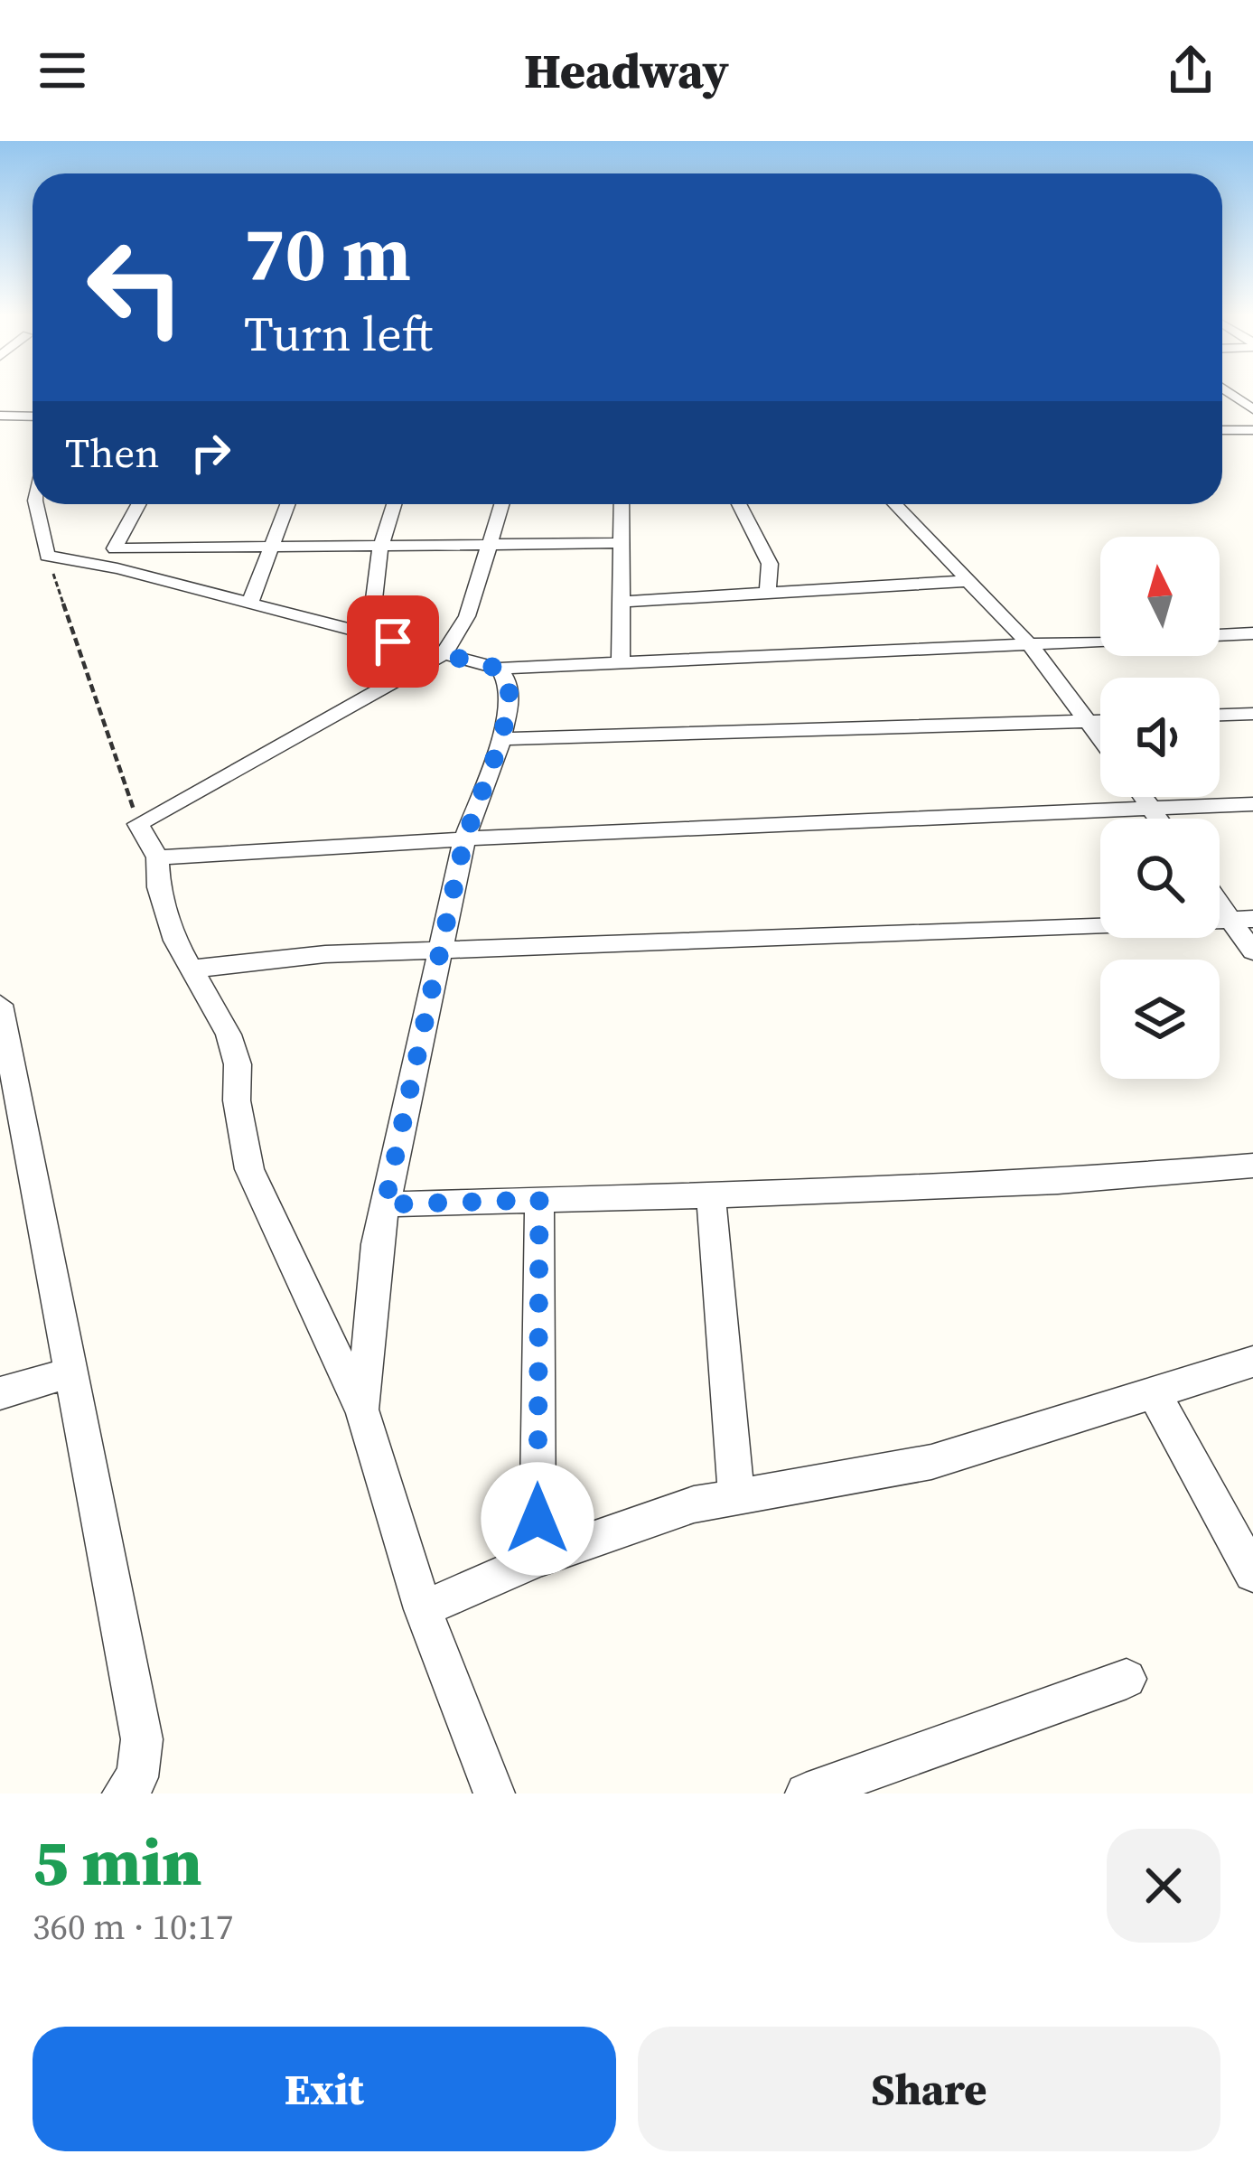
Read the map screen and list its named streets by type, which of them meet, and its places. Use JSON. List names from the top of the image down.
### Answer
{
  "north": "top",
  "page": {
    "header": "Headway",
    "turn": ["70 m", "Turn left"],
    "then": "Then",
    "heading": ["5 min", "360 m · 10:17"],
    "buttons": ["Exit", "Share"]
  }
}
